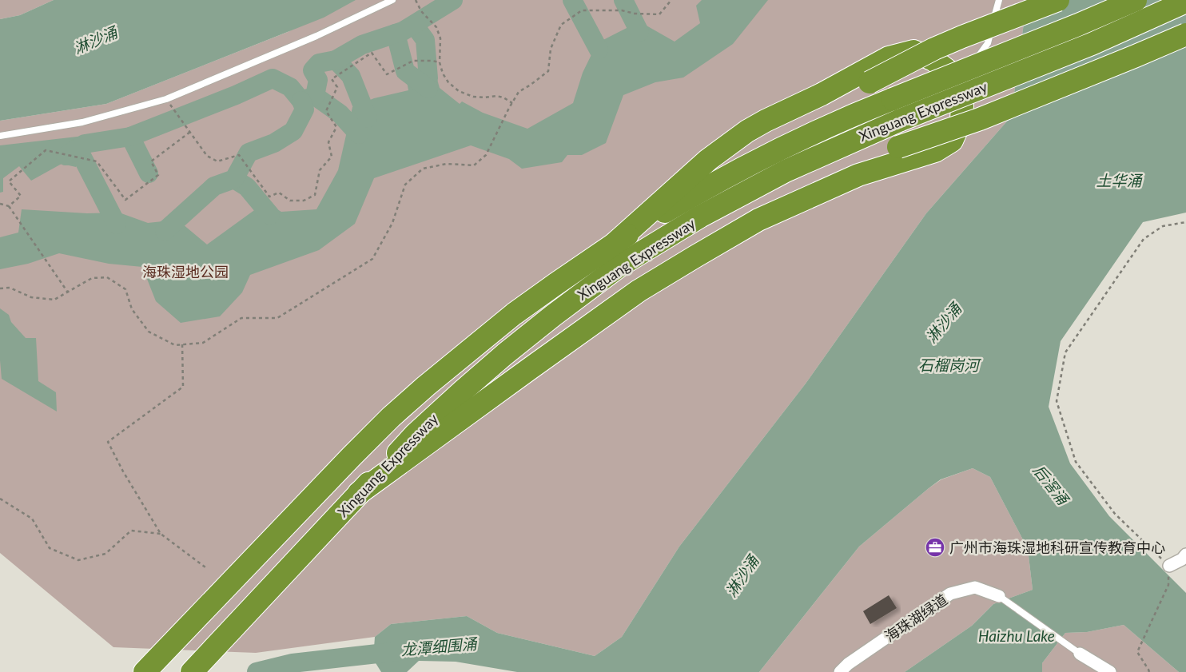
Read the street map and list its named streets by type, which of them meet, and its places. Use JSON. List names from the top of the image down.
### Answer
{
  "streets": {
    "highway": ["Xinguang Expressway"],
    "street": ["海珠湖绿道"]
  },
  "water": [
    "淋沙涌",
    "土华涌",
    "石榴岗河",
    "后滘涌",
    "Haizhu Lake",
    "龙潭细围涌"
  ],
  "parks": ["海珠湿地公园"],
  "places": {
    "office": ["广州市海珠湿地科研宣传教育中心"]
  }
}
